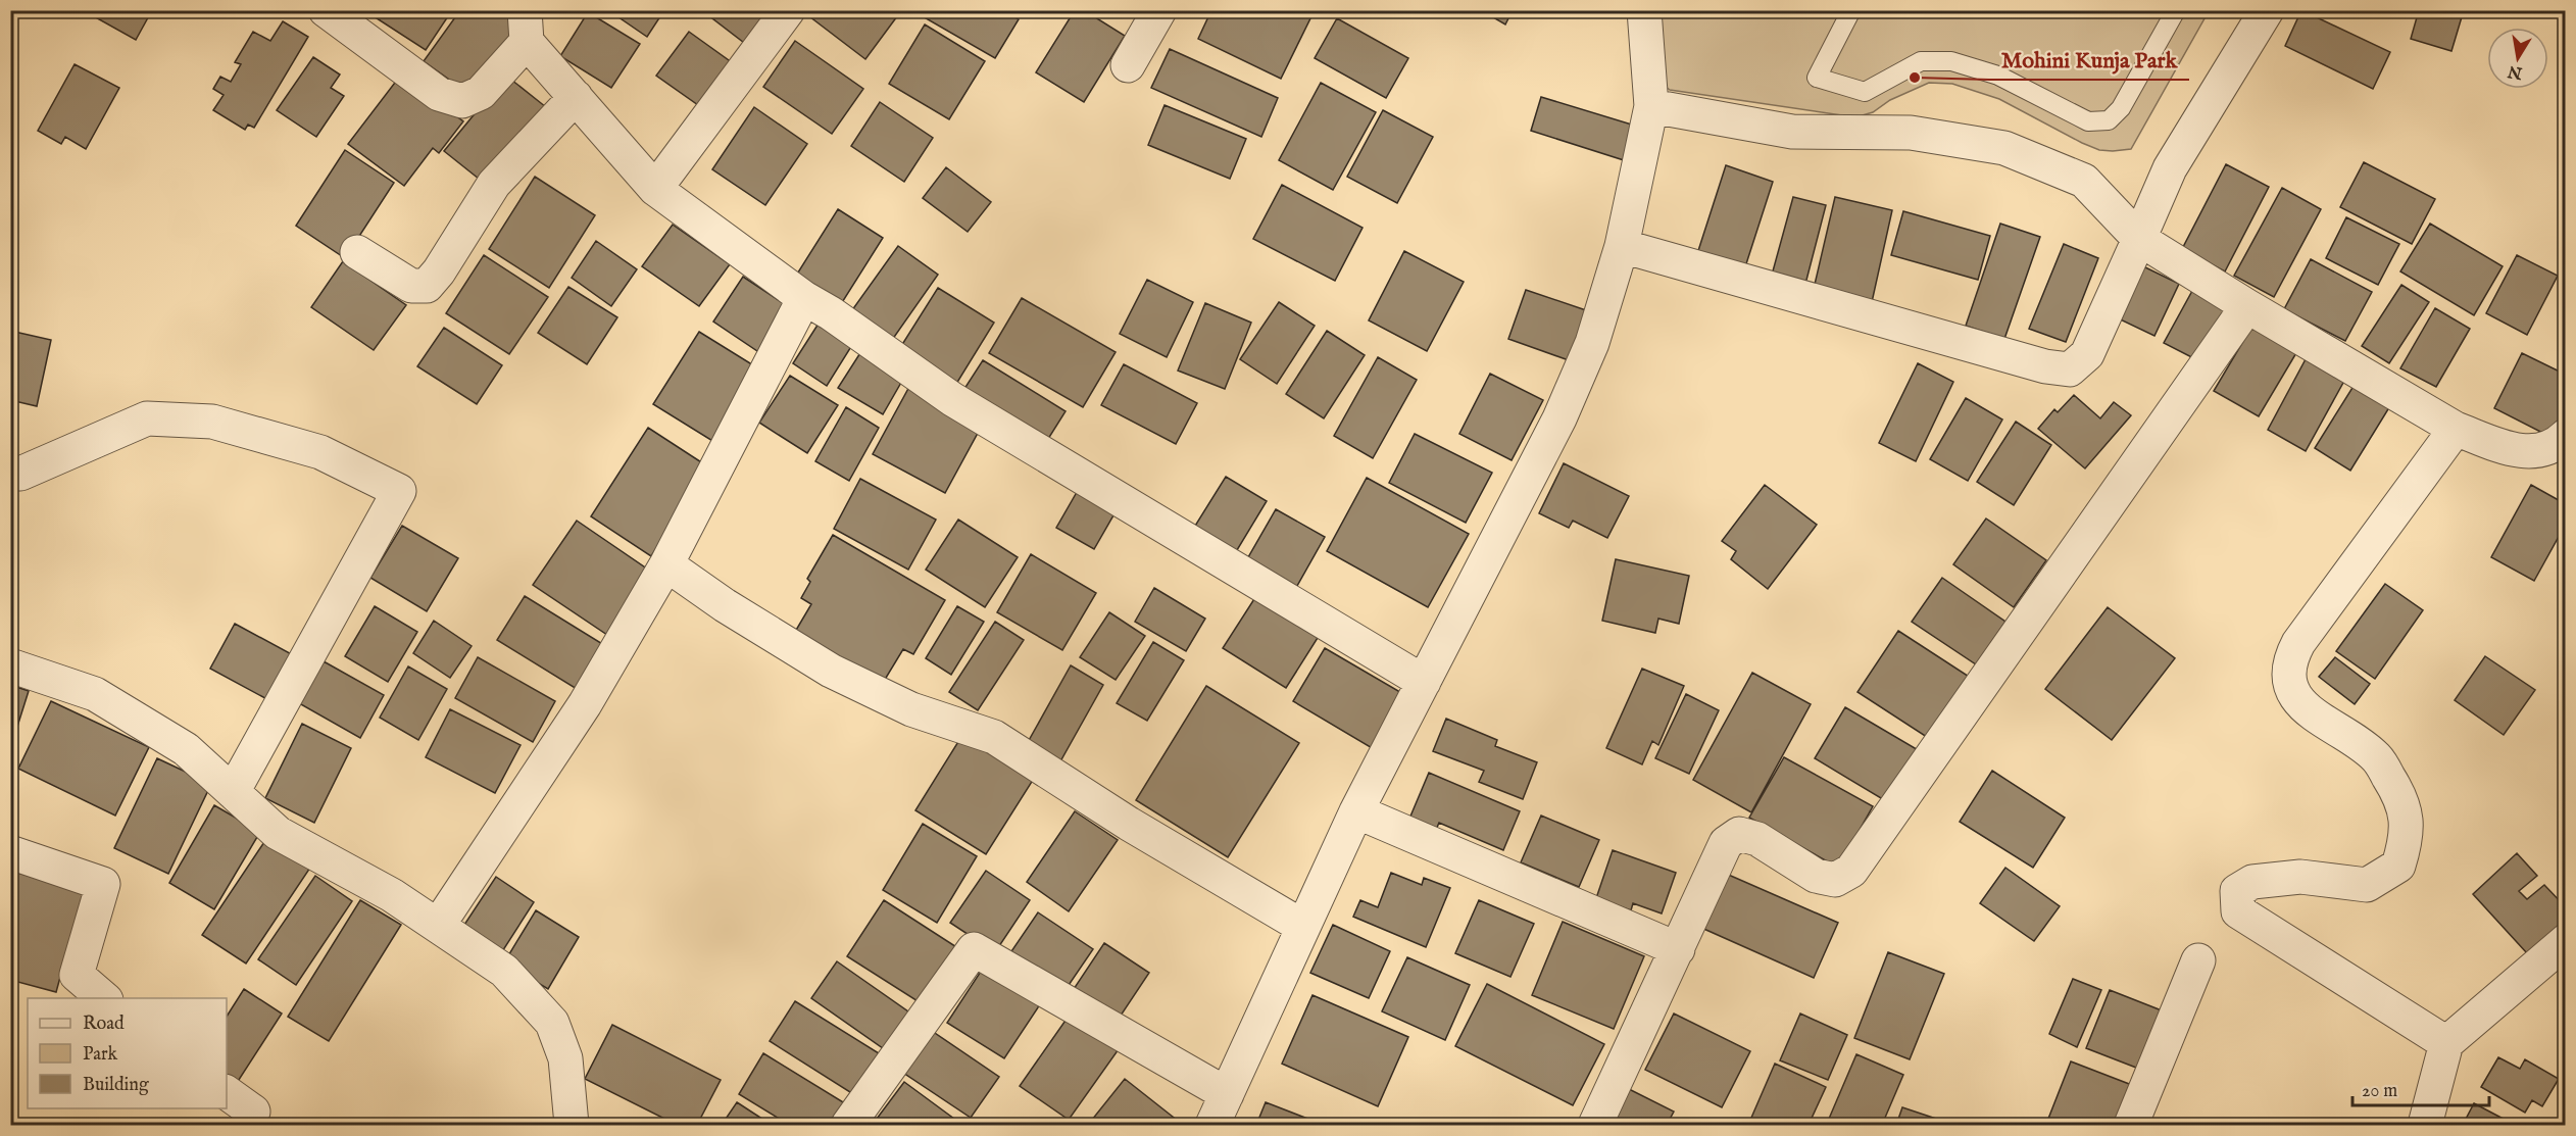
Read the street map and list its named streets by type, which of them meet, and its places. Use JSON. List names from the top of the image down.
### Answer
{
  "places": ["Mohini Kunja Park"],
  "legend": ["Road", "Park", "Building"],
  "scale_bar": "20 m",
  "north": "bottom"
}
